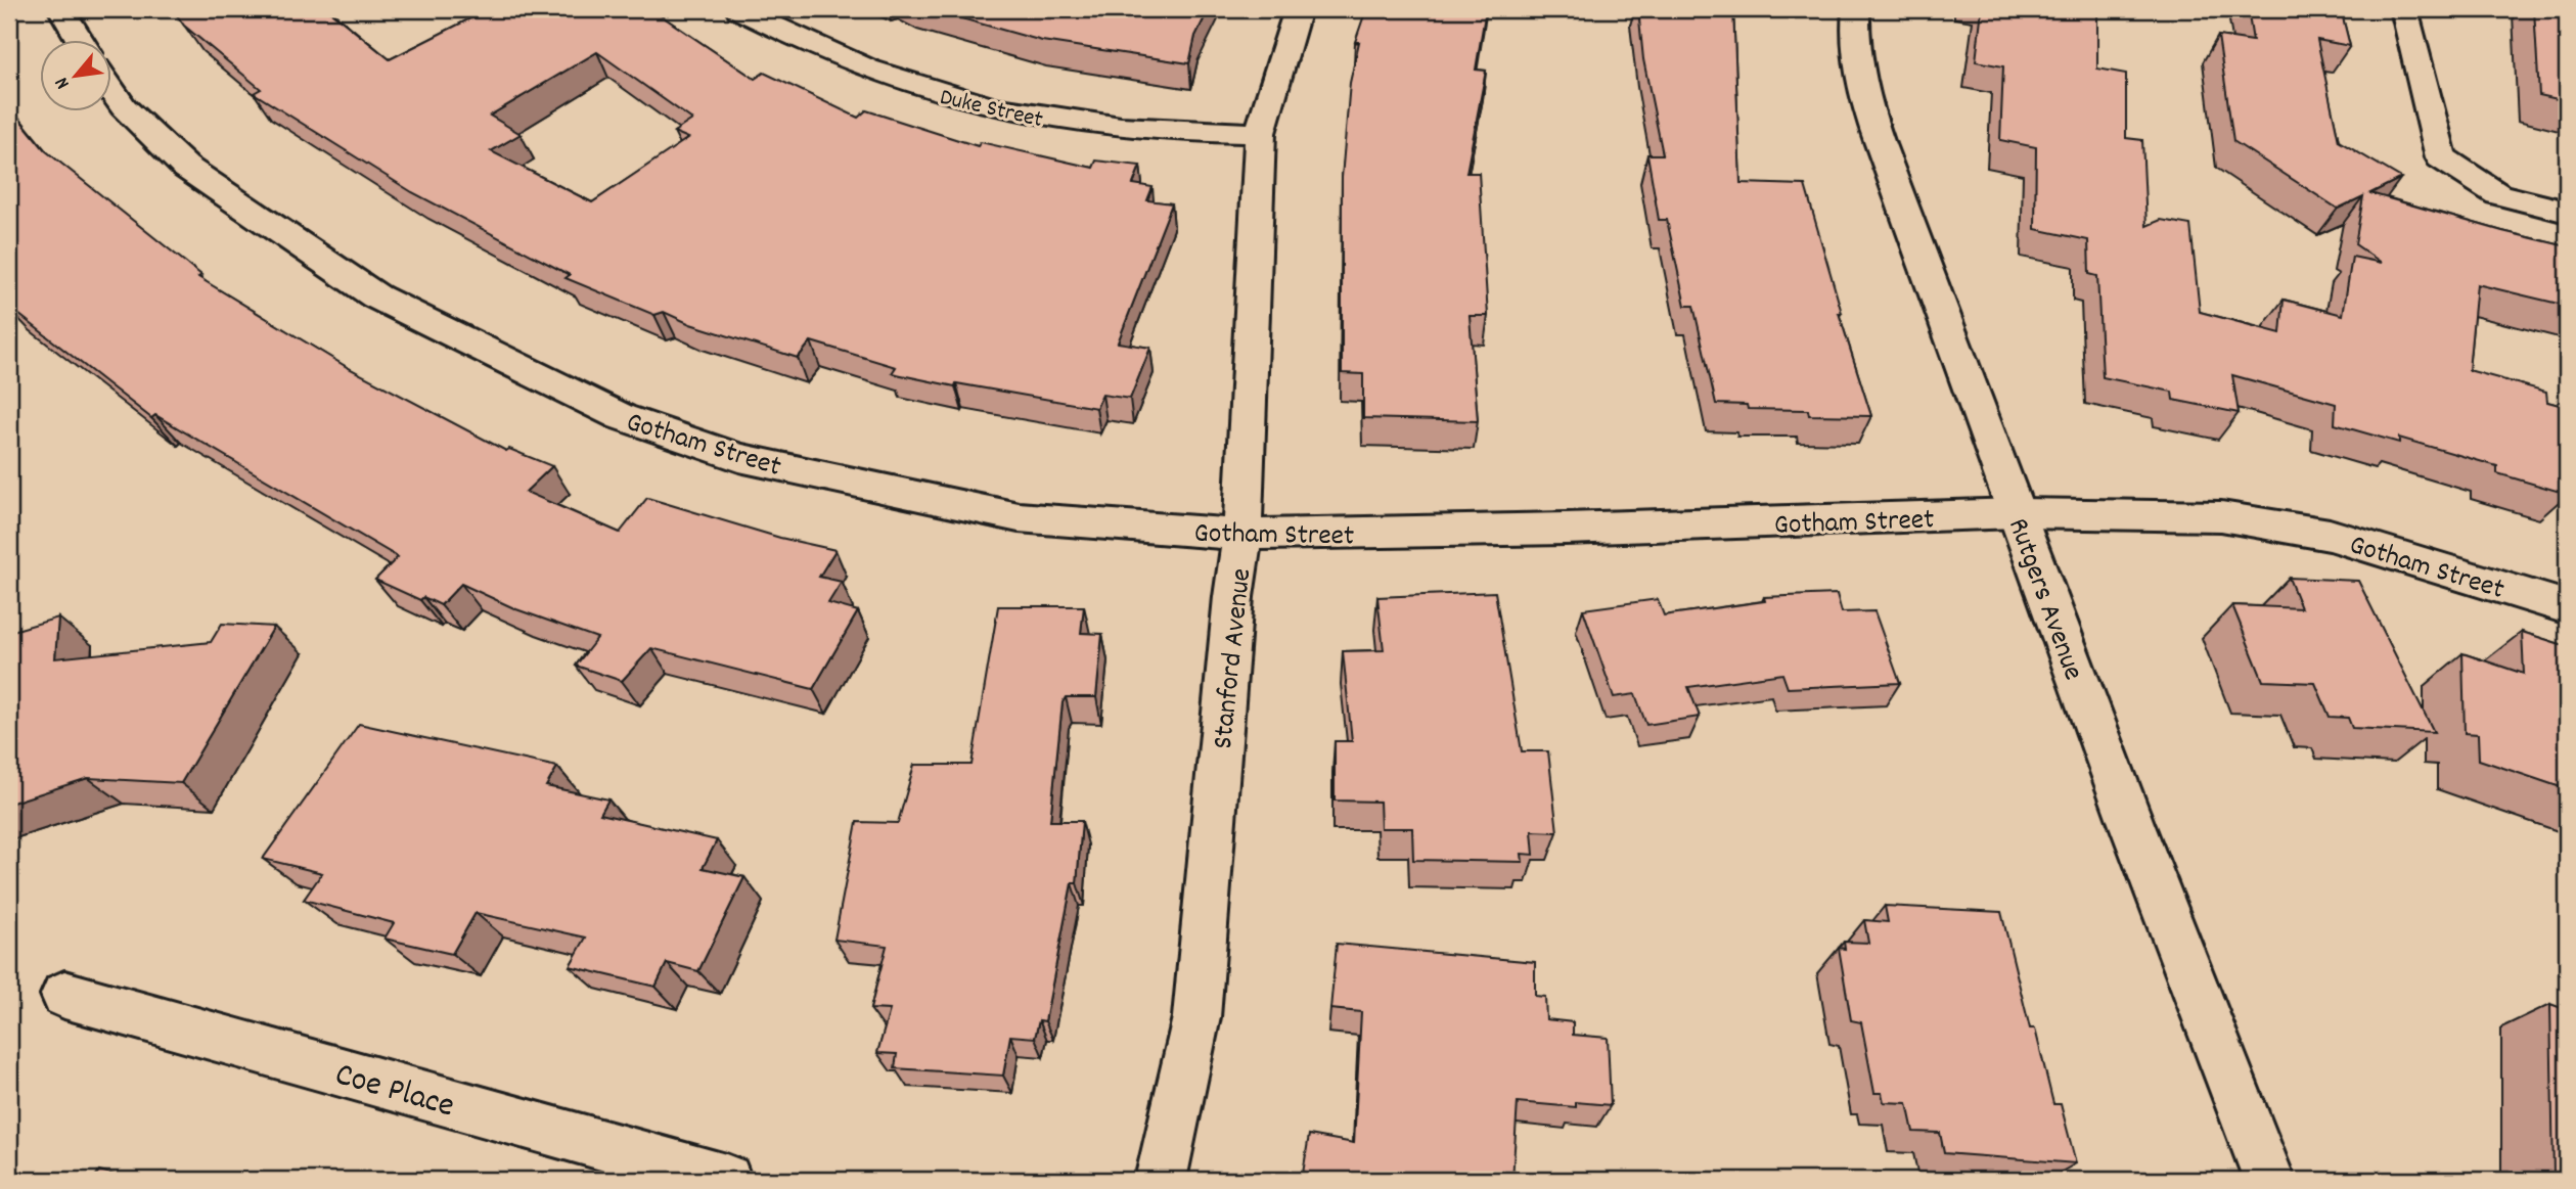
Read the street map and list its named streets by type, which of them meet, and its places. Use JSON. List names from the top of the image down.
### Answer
{
  "streets": {
    "street": [
      "Duke Street",
      "Gotham Street",
      "Rutgers Avenue",
      "Stanford Avenue",
      "Coe Place"
    ]
  },
  "crossings": [
    ["Duke Street", "Stanford Avenue"],
    ["Gotham Street", "Rutgers Avenue"],
    ["Gotham Street", "Stanford Avenue"]
  ],
  "north": "bottom left"
}
